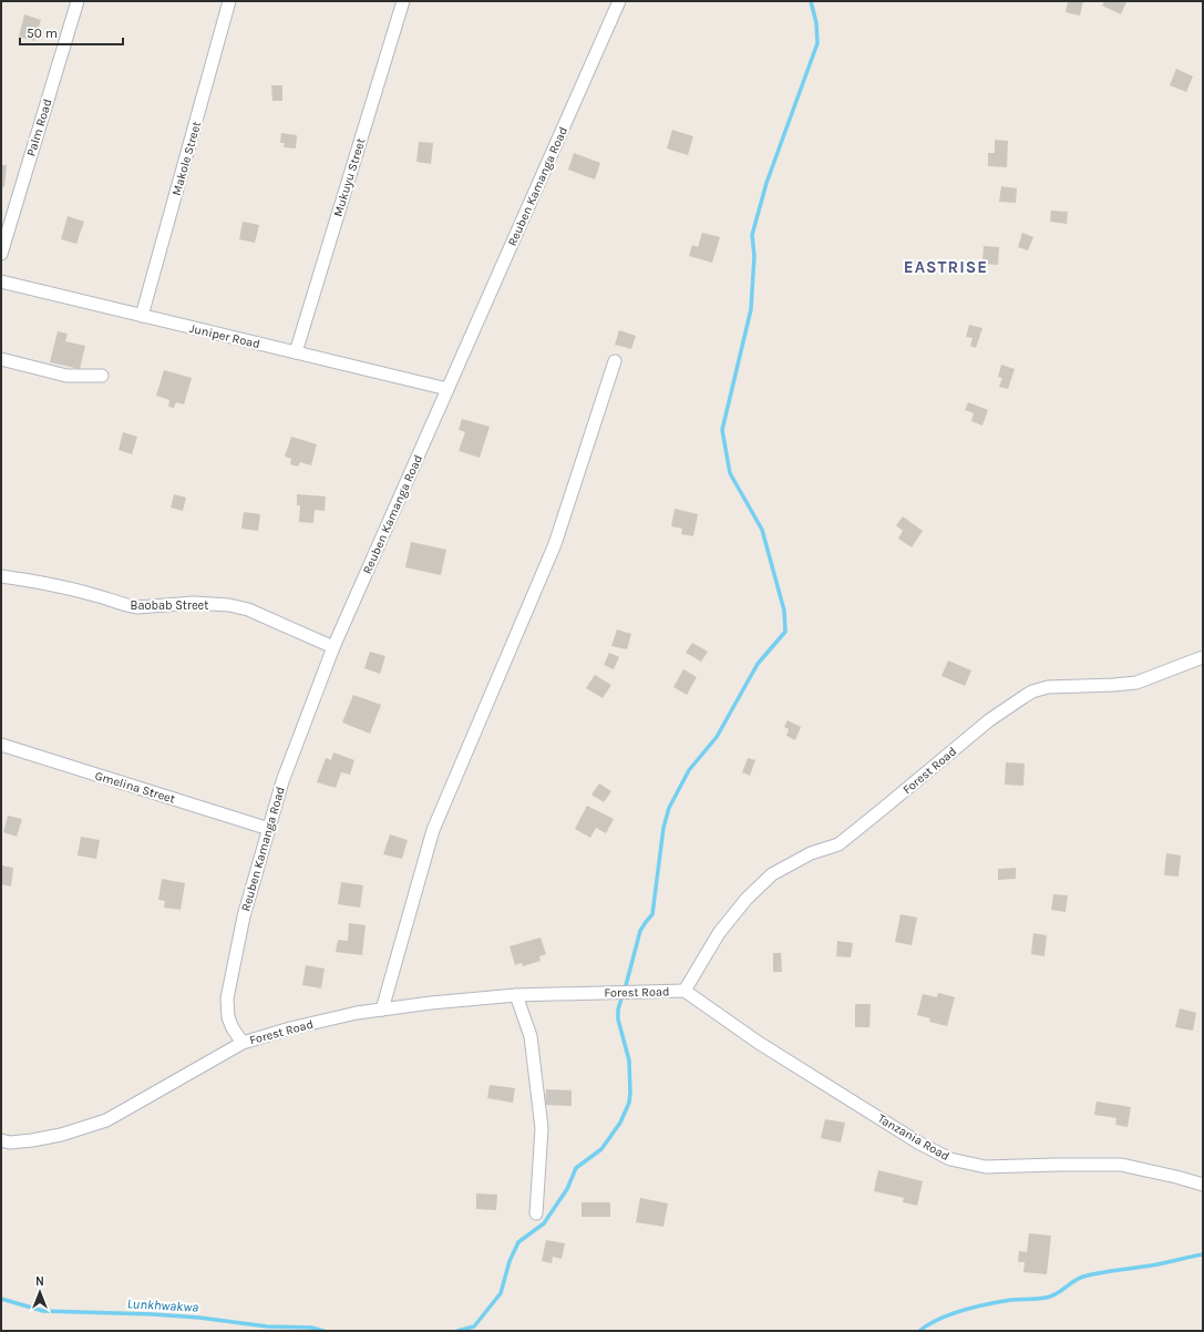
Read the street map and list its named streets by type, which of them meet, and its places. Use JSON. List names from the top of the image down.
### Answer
{
  "streets": {
    "street": [
      "Palm Road",
      "Makole Street",
      "Mukuyu Street",
      "Reuben Kamanga Road",
      "Juniper Road",
      "Baobab Street",
      "Forest Road",
      "Gmelina Street",
      "Tanzania Road"
    ]
  },
  "crossings": [
    ["Makole Street", "Juniper Road"],
    ["Mukuyu Street", "Juniper Road"],
    ["Reuben Kamanga Road", "Juniper Road"],
    ["Reuben Kamanga Road", "Baobab Street"],
    ["Reuben Kamanga Road", "Forest Road"],
    ["Reuben Kamanga Road", "Gmelina Street"],
    ["Forest Road", "Tanzania Road"]
  ],
  "districts": ["EASTRISE"],
  "water": ["Lunkhwakwa"],
  "scale_bar": "50 m",
  "north": "top"
}
